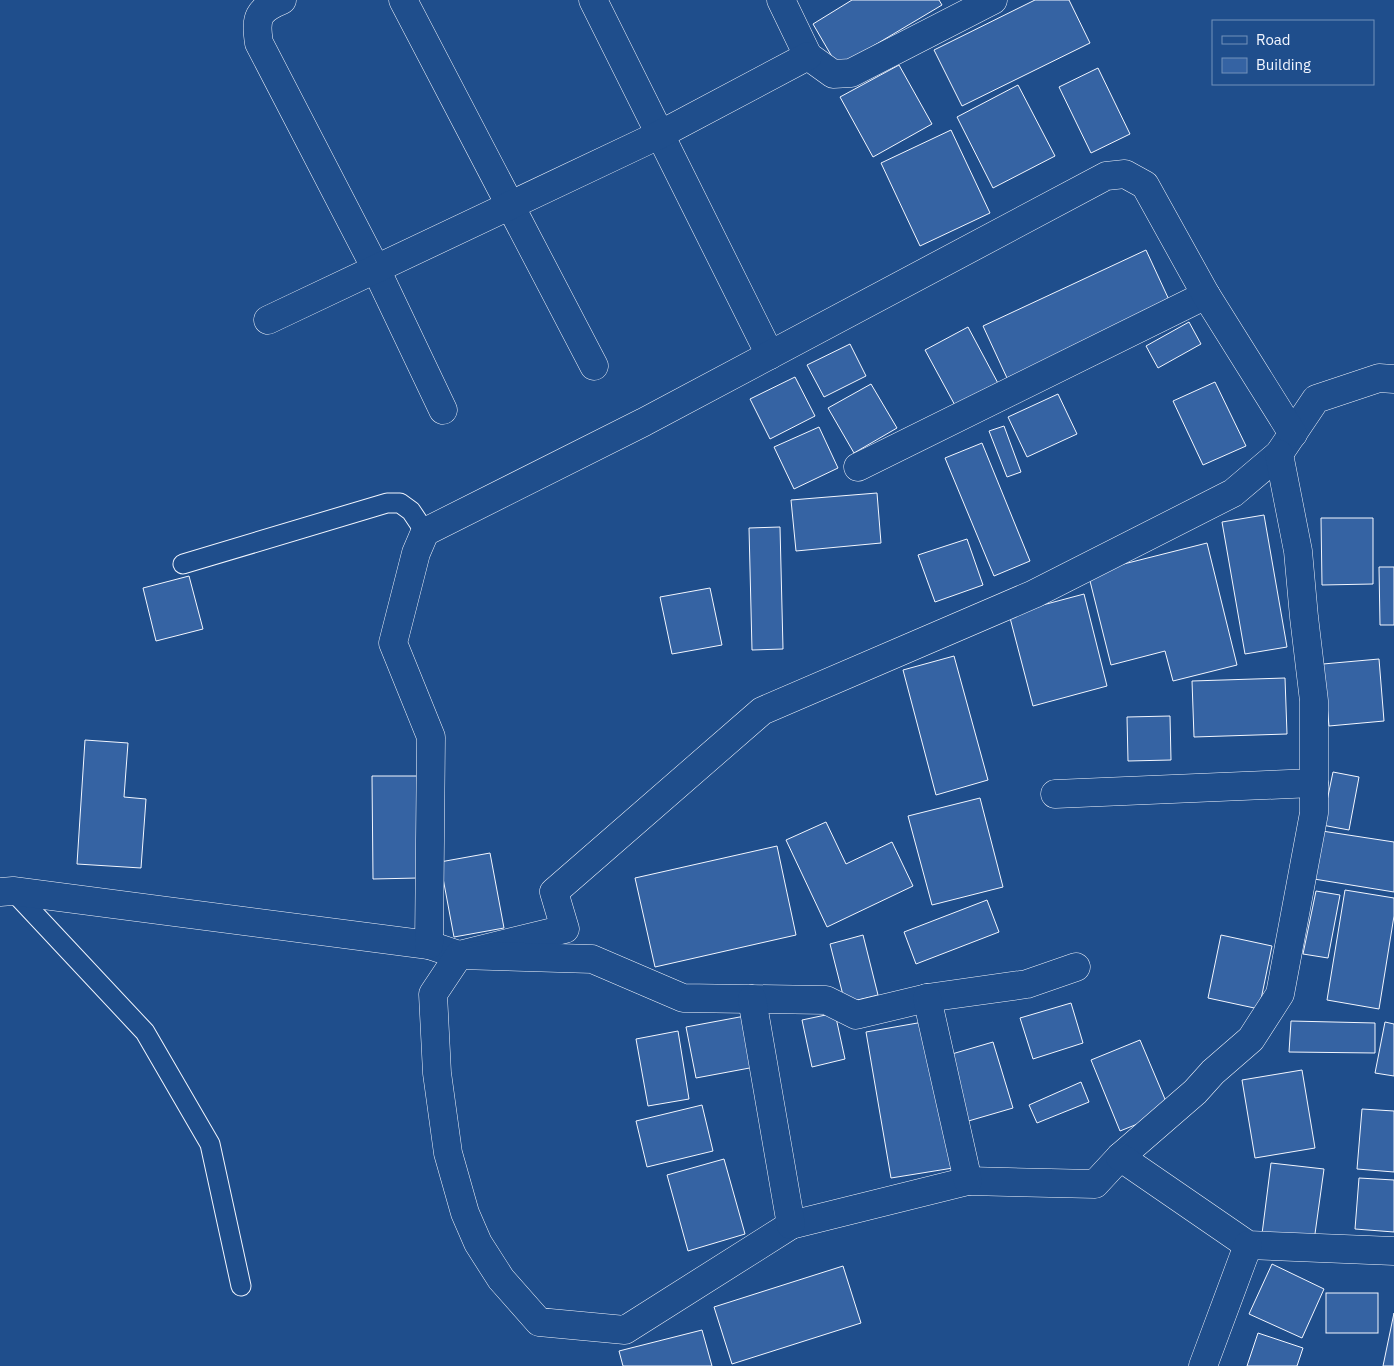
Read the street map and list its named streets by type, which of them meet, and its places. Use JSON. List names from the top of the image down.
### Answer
{
  "legend": ["Road", "Building"]
}
